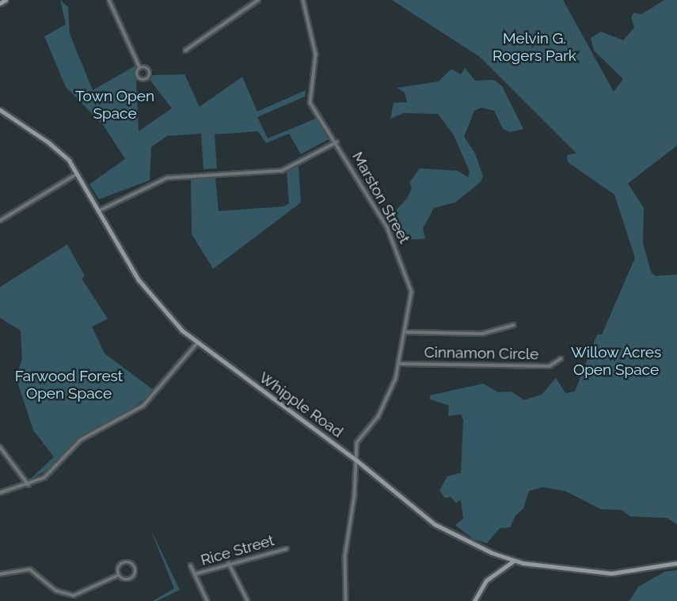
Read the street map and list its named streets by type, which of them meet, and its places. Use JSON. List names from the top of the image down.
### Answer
{
  "streets": {
    "main road": ["Whipple Road"],
    "street": ["Marston Street", "Cinnamon Circle", "Rice Street"]
  },
  "crossings": [
    ["Marston Street", "Cinnamon Circle"],
    ["Marston Street", "Whipple Road"]
  ],
  "parks": [
    "Melvin G. Rogers Park",
    "Town Open Space",
    "Willow Acres Open Space",
    "Farwood Forest Open Space"
  ]
}
